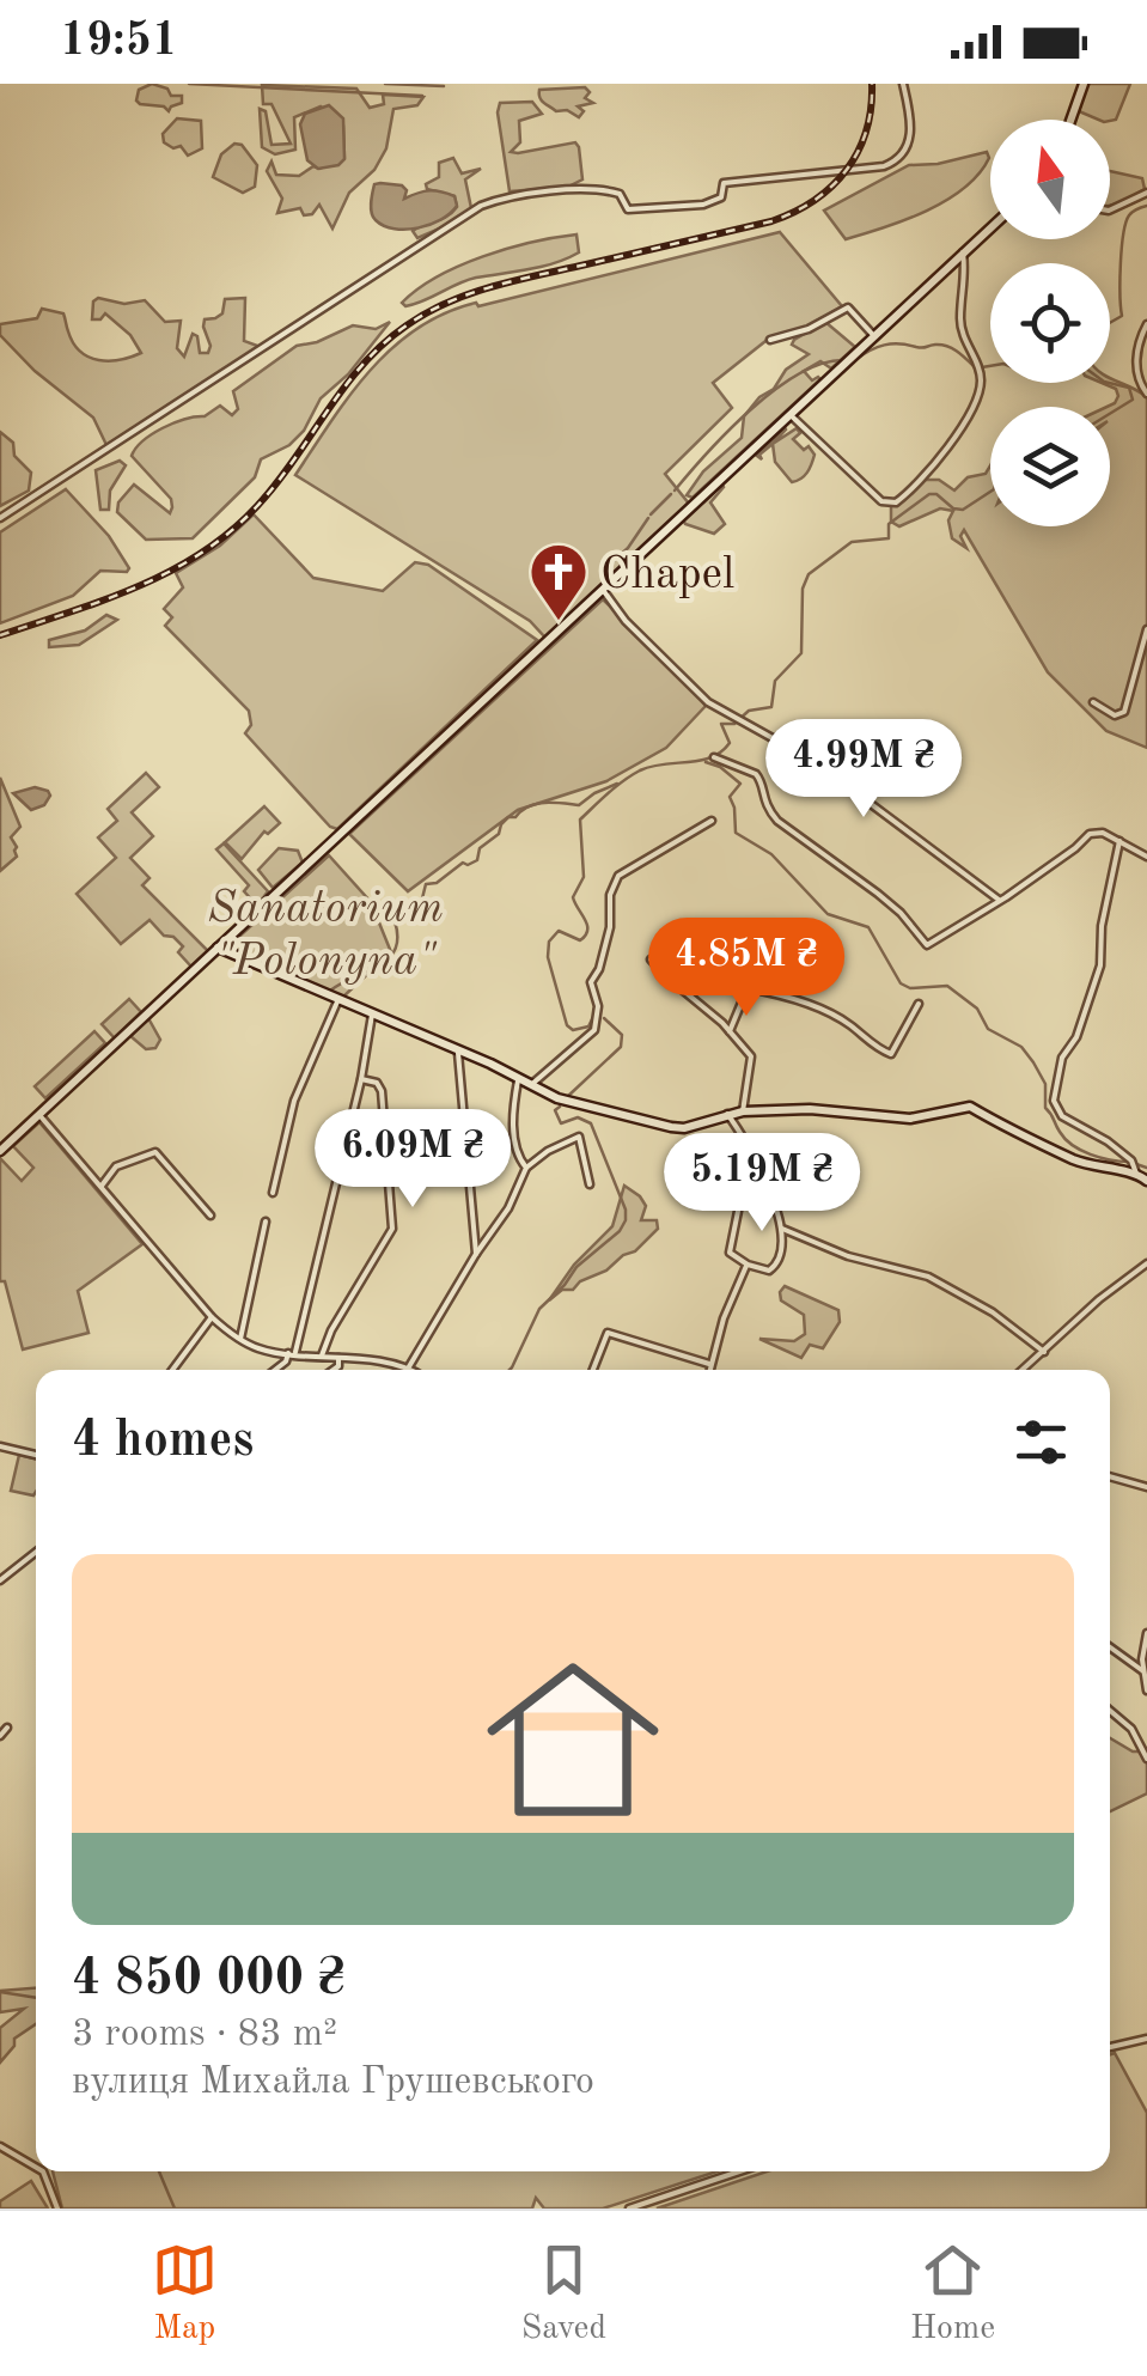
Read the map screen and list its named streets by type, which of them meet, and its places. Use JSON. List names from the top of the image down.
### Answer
{
  "parks": ["Sanatorium \"Polonyna\""],
  "places": {
    "church": ["Chapel"]
  },
  "north": "top",
  "page": {
    "status": "19:51",
    "price": [
      "4.99M ₴",
      "4.85M ₴",
      "6.09M ₴",
      "5.19M ₴"
    ],
    "heading": "4 homes",
    "list": [
      {
        "name": "4 850 000 ₴",
        "note": "3 rooms · 83 m² · вулиця Михайла Грушевського"
      }
    ],
    "tabs": ["Map", "Saved", "Home"]
  }
}
